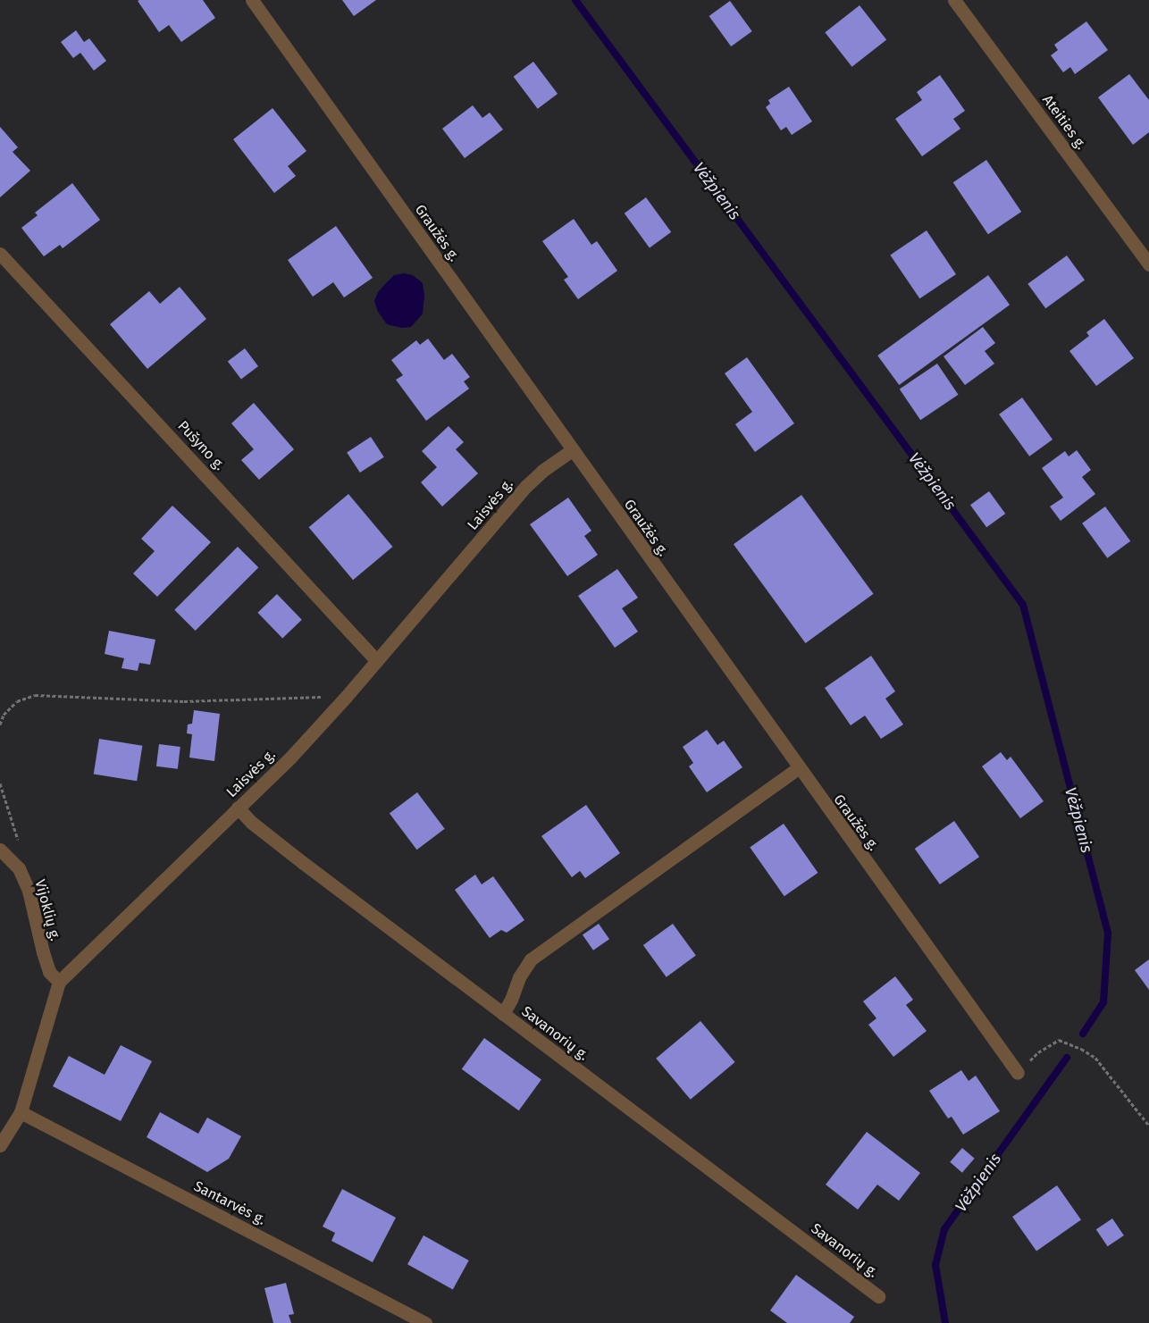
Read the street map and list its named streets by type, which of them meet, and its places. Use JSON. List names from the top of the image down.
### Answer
{
  "streets": {
    "street": [
      "Ateities g.",
      "Graužės g.",
      "Pušyno g.",
      "Laisvės g.",
      "Vijoklių g.",
      "Savanorių g.",
      "Santarvės g."
    ]
  },
  "crossings": [
    ["Graužės g.", "Laisvės g."],
    ["Graužės g.", "Savanorių g."],
    ["Pušyno g.", "Laisvės g."],
    ["Laisvės g.", "Vijoklių g."],
    ["Laisvės g.", "Santarvės g."]
  ],
  "water": ["Vėžpienis"]
}
